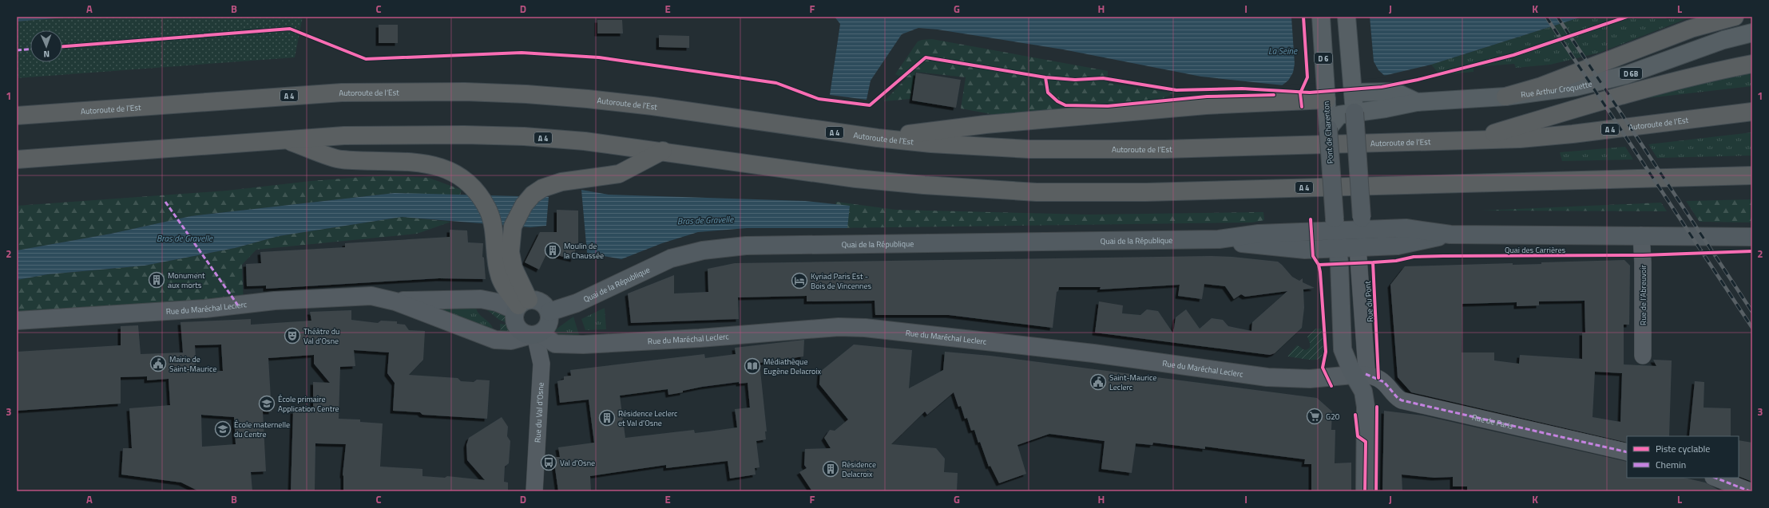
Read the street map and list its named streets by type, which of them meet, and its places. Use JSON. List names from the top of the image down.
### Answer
{
  "streets": {
    "highway": ["Autoroute de l’Est", "A 4"],
    "main road": [
      "D 6",
      "D 6B",
      "Rue Arthur Croquette",
      "Pont de Charenton",
      "Quai de la République",
      "Quai des Carrières"
    ],
    "street": [
      "Rue de l'Abreuvoir",
      "Rue du Pont",
      "Rue du Maréchal Leclerc",
      "Rue du Val d'Osne",
      "Rue de Paris"
    ]
  },
  "crossings": [
    ["Pont de Charenton", "Quai de la République"],
    ["Pont de Charenton", "Quai des Carrières"],
    ["Quai de la République", "Quai des Carrières"],
    ["Quai de la République", "Rue du Pont"],
    ["Quai de la République", "Rue du Maréchal Leclerc"],
    ["Quai de la République", "Rue du Val d'Osne"],
    ["Quai des Carrières", "Rue de l'Abreuvoir"],
    ["Quai des Carrières", "Rue du Pont"],
    ["Rue du Pont", "Rue du Maréchal Leclerc"],
    ["Rue du Pont", "Rue de Paris"],
    ["Rue du Maréchal Leclerc", "Rue du Val d'Osne"],
    ["Rue du Maréchal Leclerc", "Rue de Paris"]
  ],
  "water": ["La Seine", "Bras de Gravelle"],
  "places": {
    "building": [
      "Moulin de la Chaussée",
      "Monument aux morts",
      "Résidence Leclerc et Val d'Osne",
      "Résidence Delacroix"
    ],
    "hotel": ["Kyriad Paris Est - Bois de Vincennes"],
    "theatre": ["Théâtre du Val d’Osne"],
    "public building": ["Mairie de Saint-Maurice", "Saint-Maurice Leclerc"],
    "library": ["Médiathèque Eugène Delacroix"],
    "school or university": ["École primaire Application Centre", "École maternelle du Centre"],
    "supermarket": ["G20"],
    "bus stop": ["Val d'Osne"]
  },
  "legend": ["Piste cyclable", "Chemin"],
  "north": "bottom",
  "grid": {
    "columns": [
      "A",
      "B",
      "C",
      "D",
      "E",
      "F",
      "G",
      "H",
      "I",
      "J",
      "K",
      "L"
    ],
    "rows": ["1", "2", "3"]
  }
}
